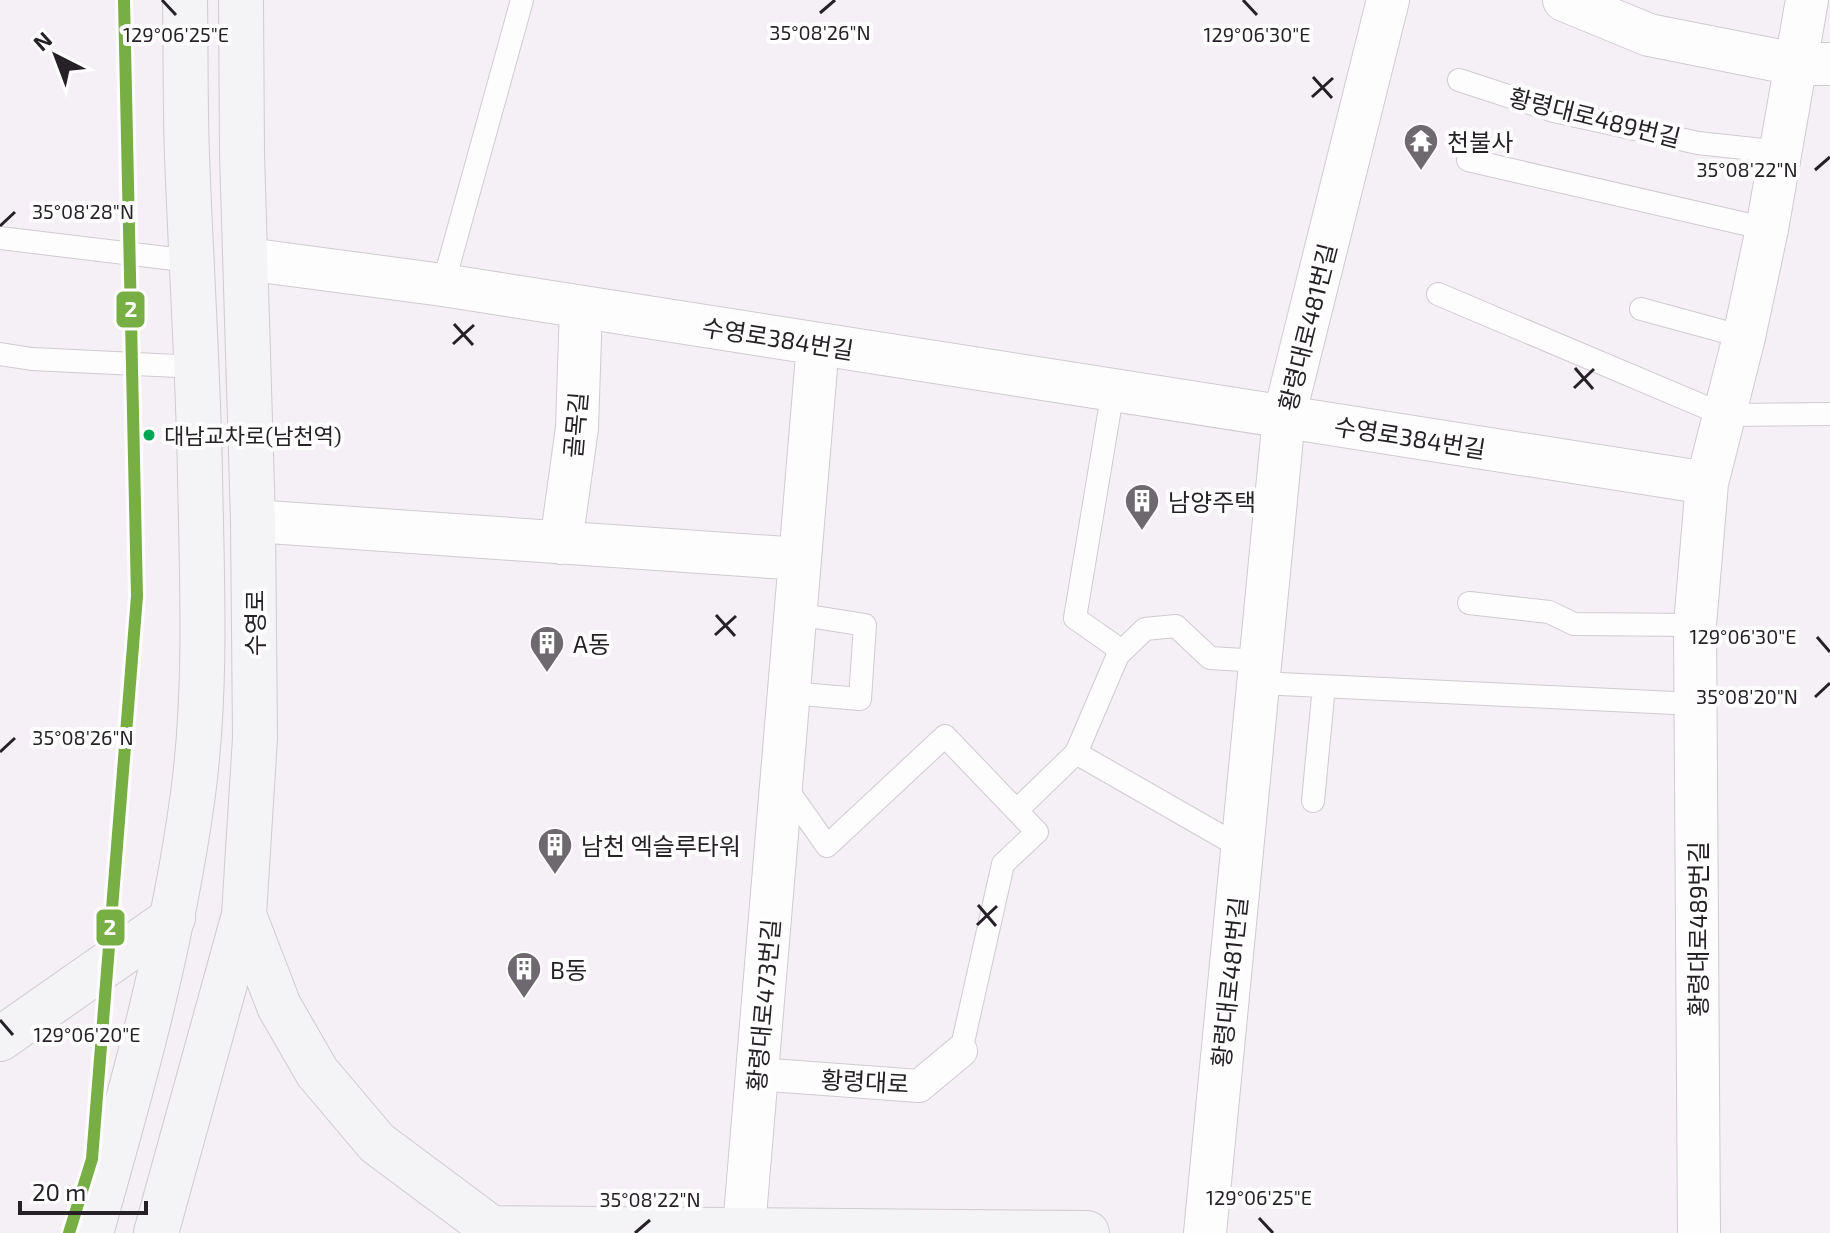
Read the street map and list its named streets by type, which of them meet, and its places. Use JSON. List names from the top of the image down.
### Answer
{
  "streets": {
    "main road": ["수영로"],
    "street": [
      "황령대로489번길",
      "황령대로481번길",
      "수영로384번길",
      "골목길",
      "황령대로473번길",
      "황령대로"
    ]
  },
  "crossings": [
    ["황령대로489번길", "수영로384번길"],
    ["황령대로481번길", "수영로384번길"],
    ["수영로384번길", "골목길"],
    ["수영로384번길", "수영로"],
    ["수영로384번길", "황령대로473번길"],
    ["황령대로473번길", "황령대로"]
  ],
  "places": {
    "temple": ["천불사"],
    "other": ["대남교차로(남천역)"],
    "building": [
      "남양주택",
      "A동",
      "남천 엑슬루타워",
      "B동"
    ]
  },
  "lines": ["transit line 2"],
  "scale_bar": "20 m",
  "north": "top left",
  "coordinates": [
    "35°08'26\"N",
    "129°06'25\"E",
    "129°06'30\"E",
    "35°08'22\"N",
    "35°08'28\"N",
    "35°08'20\"N",
    "129°06'20\"E"
  ]
}
